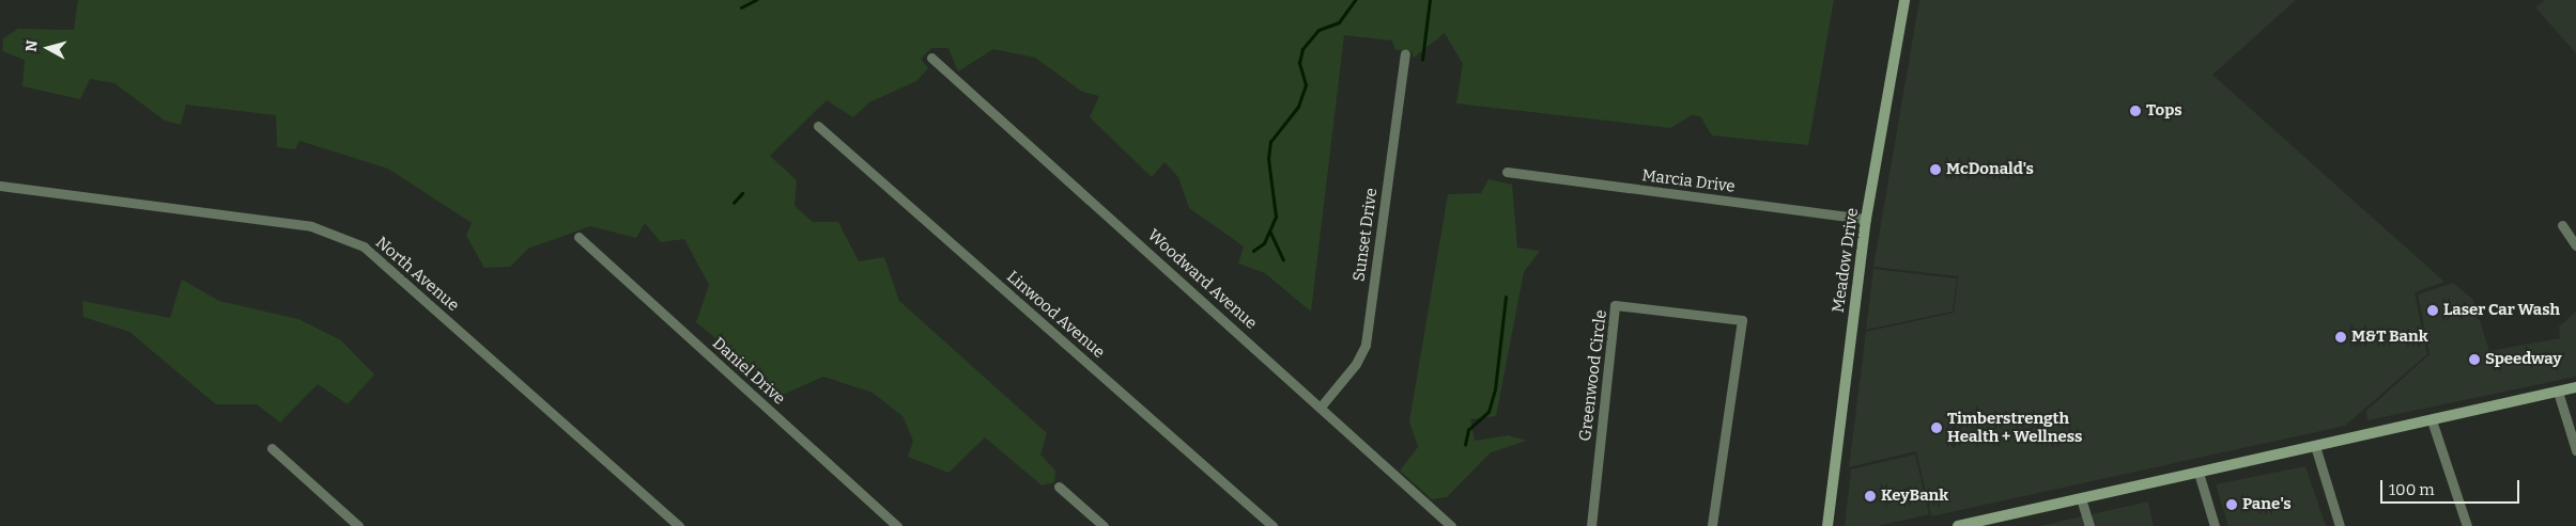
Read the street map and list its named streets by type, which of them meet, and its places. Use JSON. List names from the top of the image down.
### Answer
{
  "streets": {
    "street": [
      "Marcia Drive",
      "Sunset Drive",
      "Meadow Drive",
      "North Avenue",
      "Woodward Avenue",
      "Linwood Avenue",
      "Daniel Drive",
      "Greenwood Circle"
    ]
  },
  "crossings": [
    ["Marcia Drive", "Meadow Drive"],
    ["Sunset Drive", "Woodward Avenue"]
  ],
  "places": [
    "Tops",
    "McDonald's",
    "Laser Car Wash",
    "M&T Bank",
    "Speedway",
    "Timberstrength Health + Wellness",
    "KeyBank",
    "Pane's"
  ],
  "scale_bar": "100 m",
  "north": "left"
}
